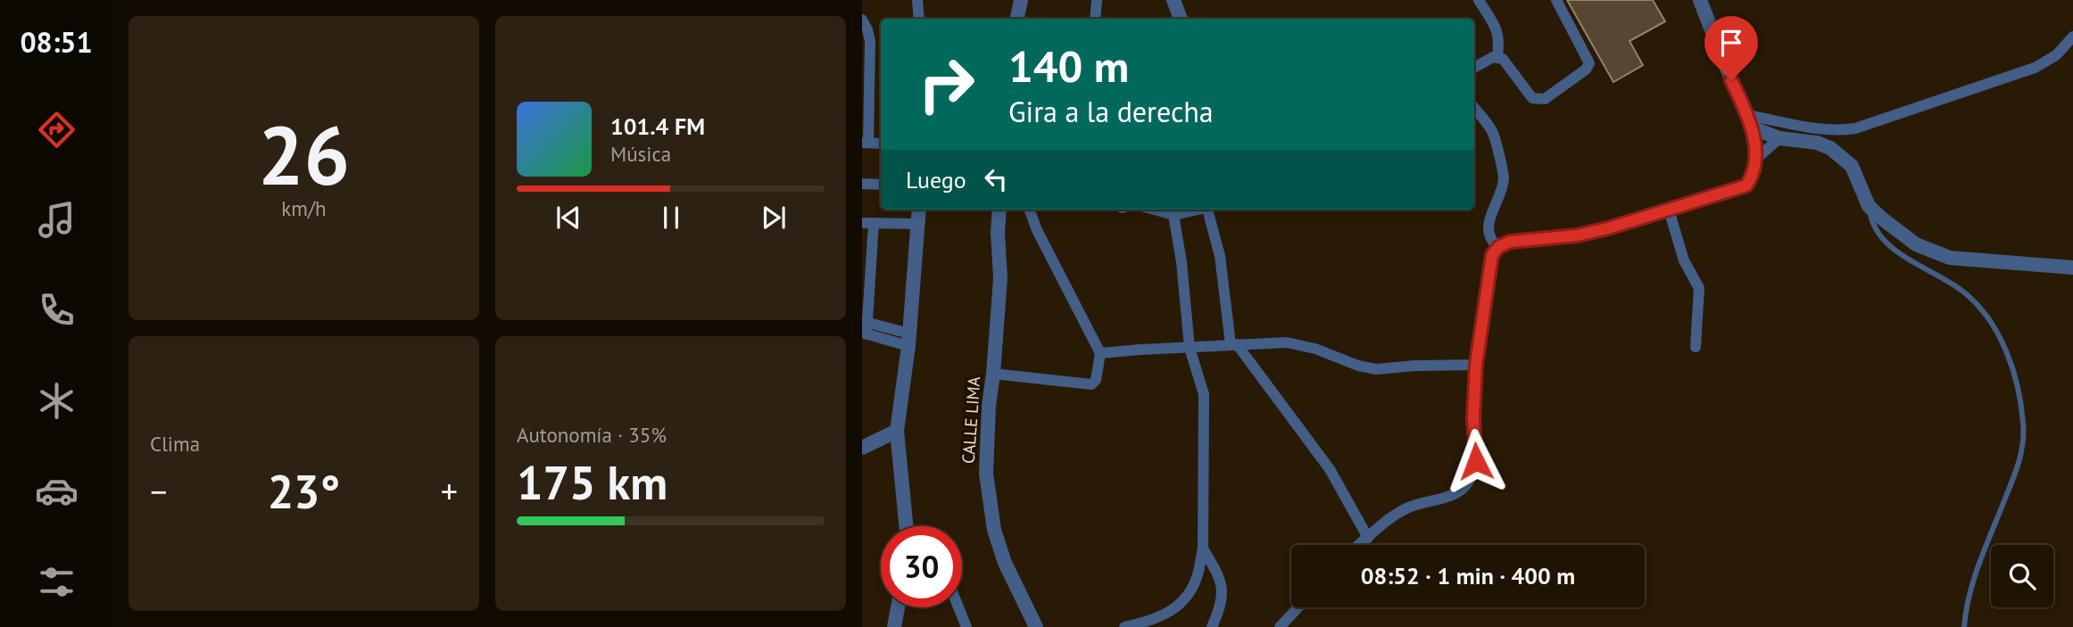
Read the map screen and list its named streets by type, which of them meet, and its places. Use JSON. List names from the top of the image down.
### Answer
{
  "streets": {
    "street": ["CALLE LIMA"]
  },
  "page": {
    "tabs": "08:51",
    "tile": [
      ["26", "km/h"],
      "Clima",
      ["Autonomía · 35%", "175 km"]
    ],
    "turn": ["140 m", "Gira a la derecha"],
    "song": ["101.4 FM", "Música"],
    "then": "Luego",
    "heat": ["−", "23°", "+"],
    "limit": "30",
    "trip": "08:52 · 1 min · 400 m"
  }
}
